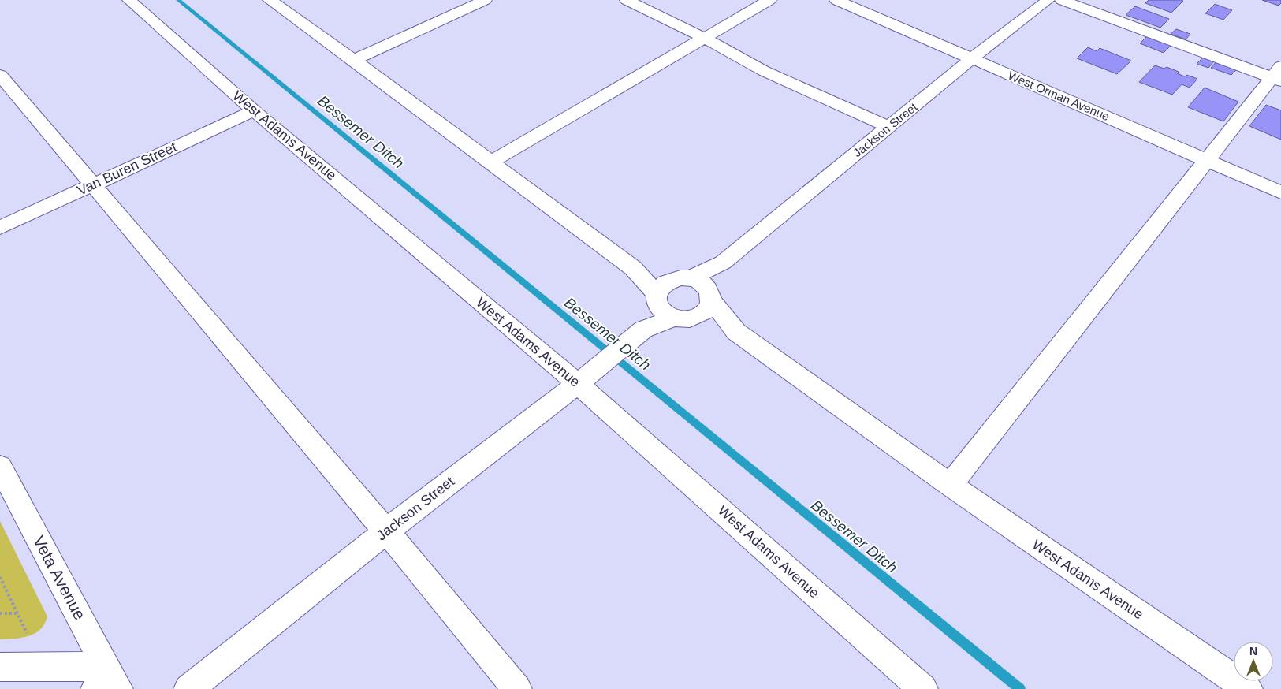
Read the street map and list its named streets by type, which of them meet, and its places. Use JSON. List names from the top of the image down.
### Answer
{
  "streets": {
    "street": [
      "West Orman Avenue",
      "Jackson Street",
      "West Adams Avenue",
      "Van Buren Street",
      "Veta Avenue"
    ]
  },
  "crossings": [
    ["West Orman Avenue", "Jackson Street"],
    ["Jackson Street", "West Adams Avenue"],
    ["West Adams Avenue", "Van Buren Street"]
  ],
  "water": ["Bessemer Ditch"],
  "north": "top"
}
